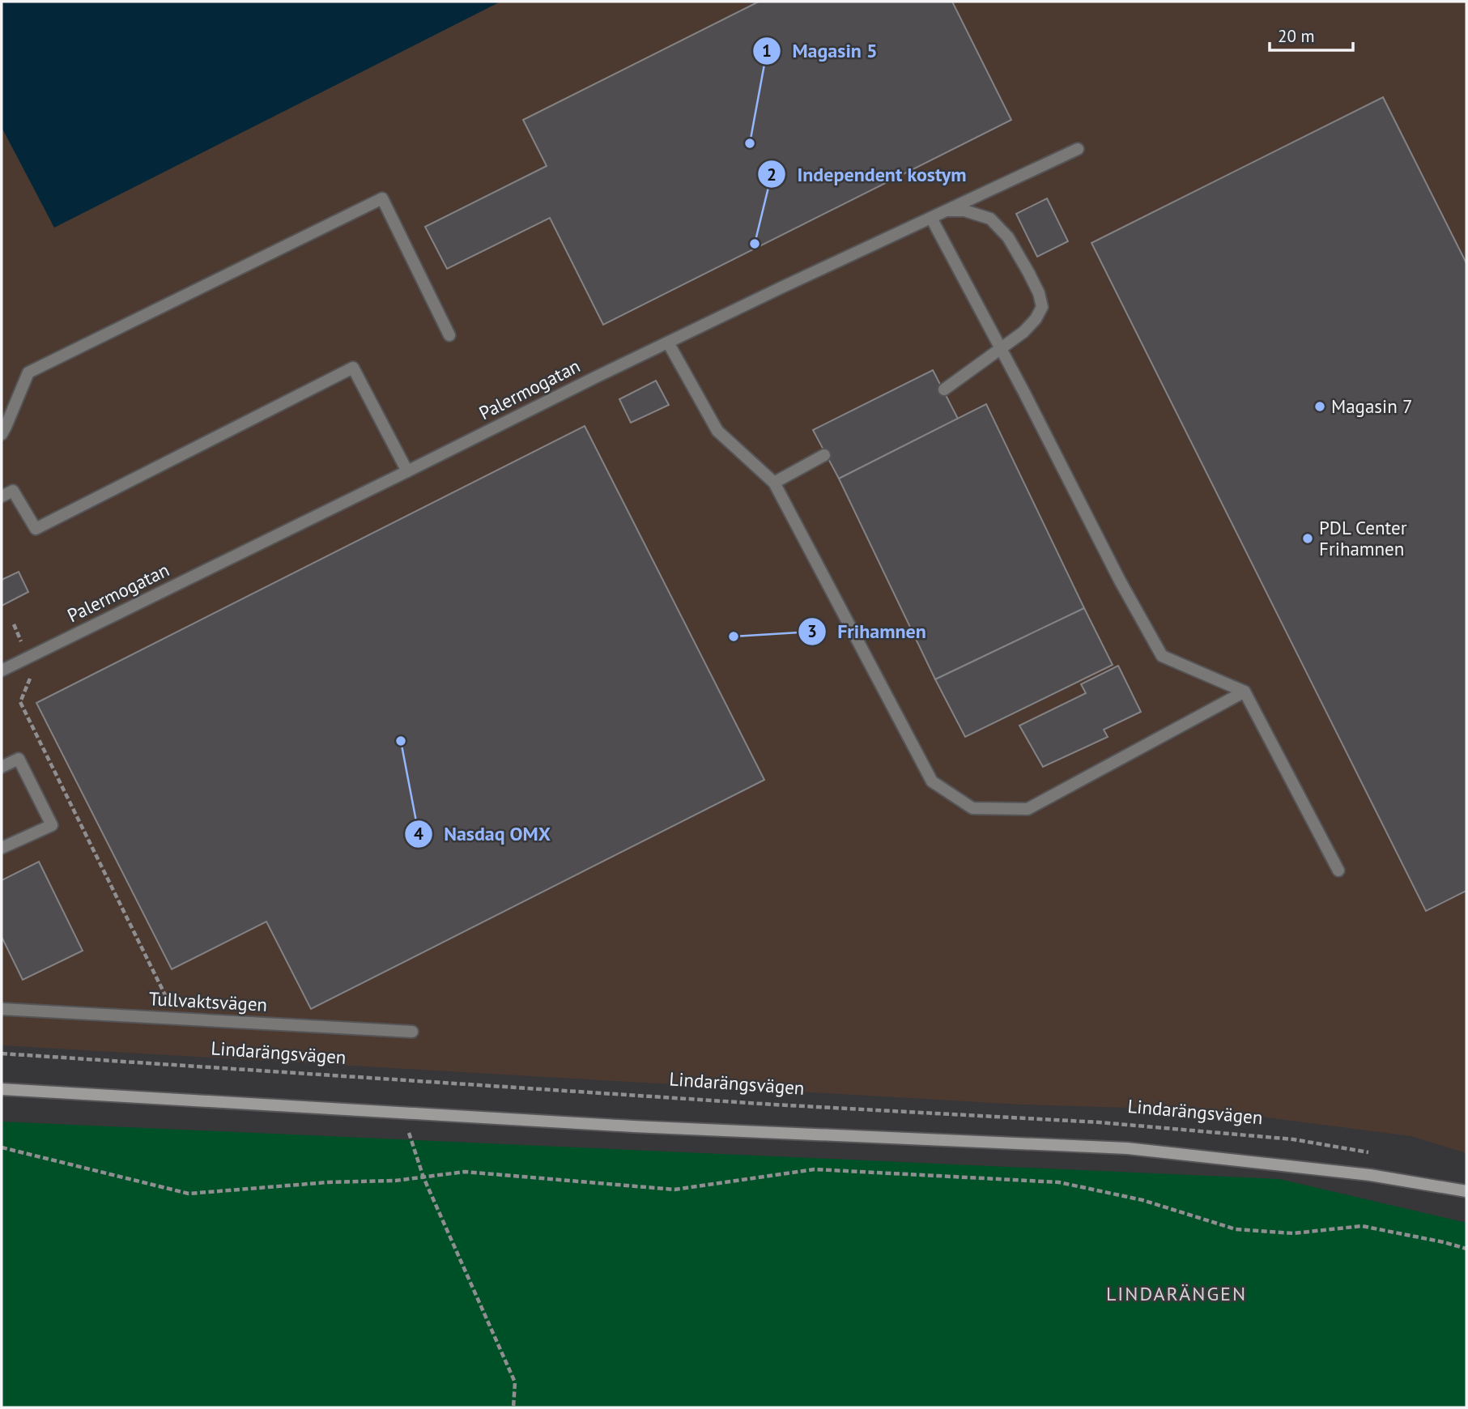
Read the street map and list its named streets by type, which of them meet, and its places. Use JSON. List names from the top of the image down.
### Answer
{
  "streets": {
    "street": ["Palermogatan", "Tullvaktsvägen"],
    "path": ["Lindarängsvägen"]
  },
  "districts": ["LINDARÄNGEN"],
  "places": [
    "Magasin 5",
    "Independent kostym",
    "Magasin 7",
    "PDL Center Frihamnen",
    "Frihamnen",
    "Nasdaq OMX"
  ],
  "scale_bar": "20 m"
}
